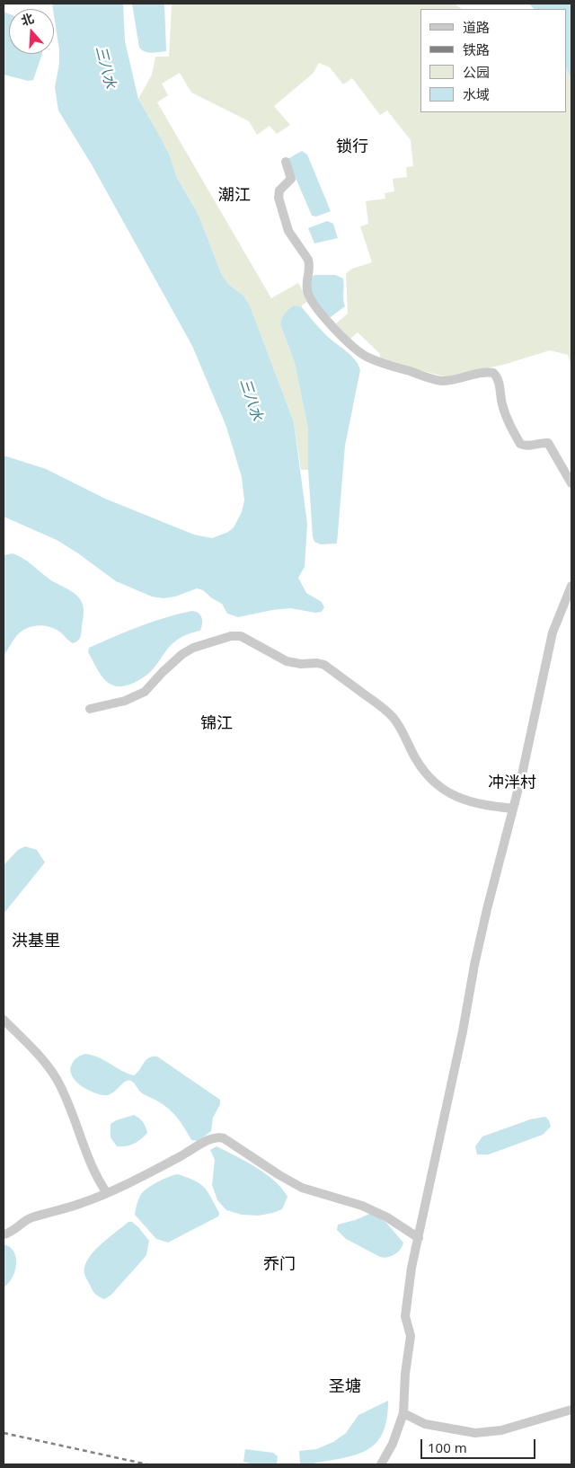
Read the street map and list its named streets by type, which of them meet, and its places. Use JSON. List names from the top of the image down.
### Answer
{
  "districts": [
    "锁行",
    "潮江",
    "锦江",
    "冲泮村",
    "洪基里",
    "乔门",
    "圣塘"
  ],
  "water": ["三八水"],
  "legend": [
    "道路",
    "铁路",
    "公园",
    "水域"
  ],
  "scale_bar": "100 m",
  "north": "top"
}
